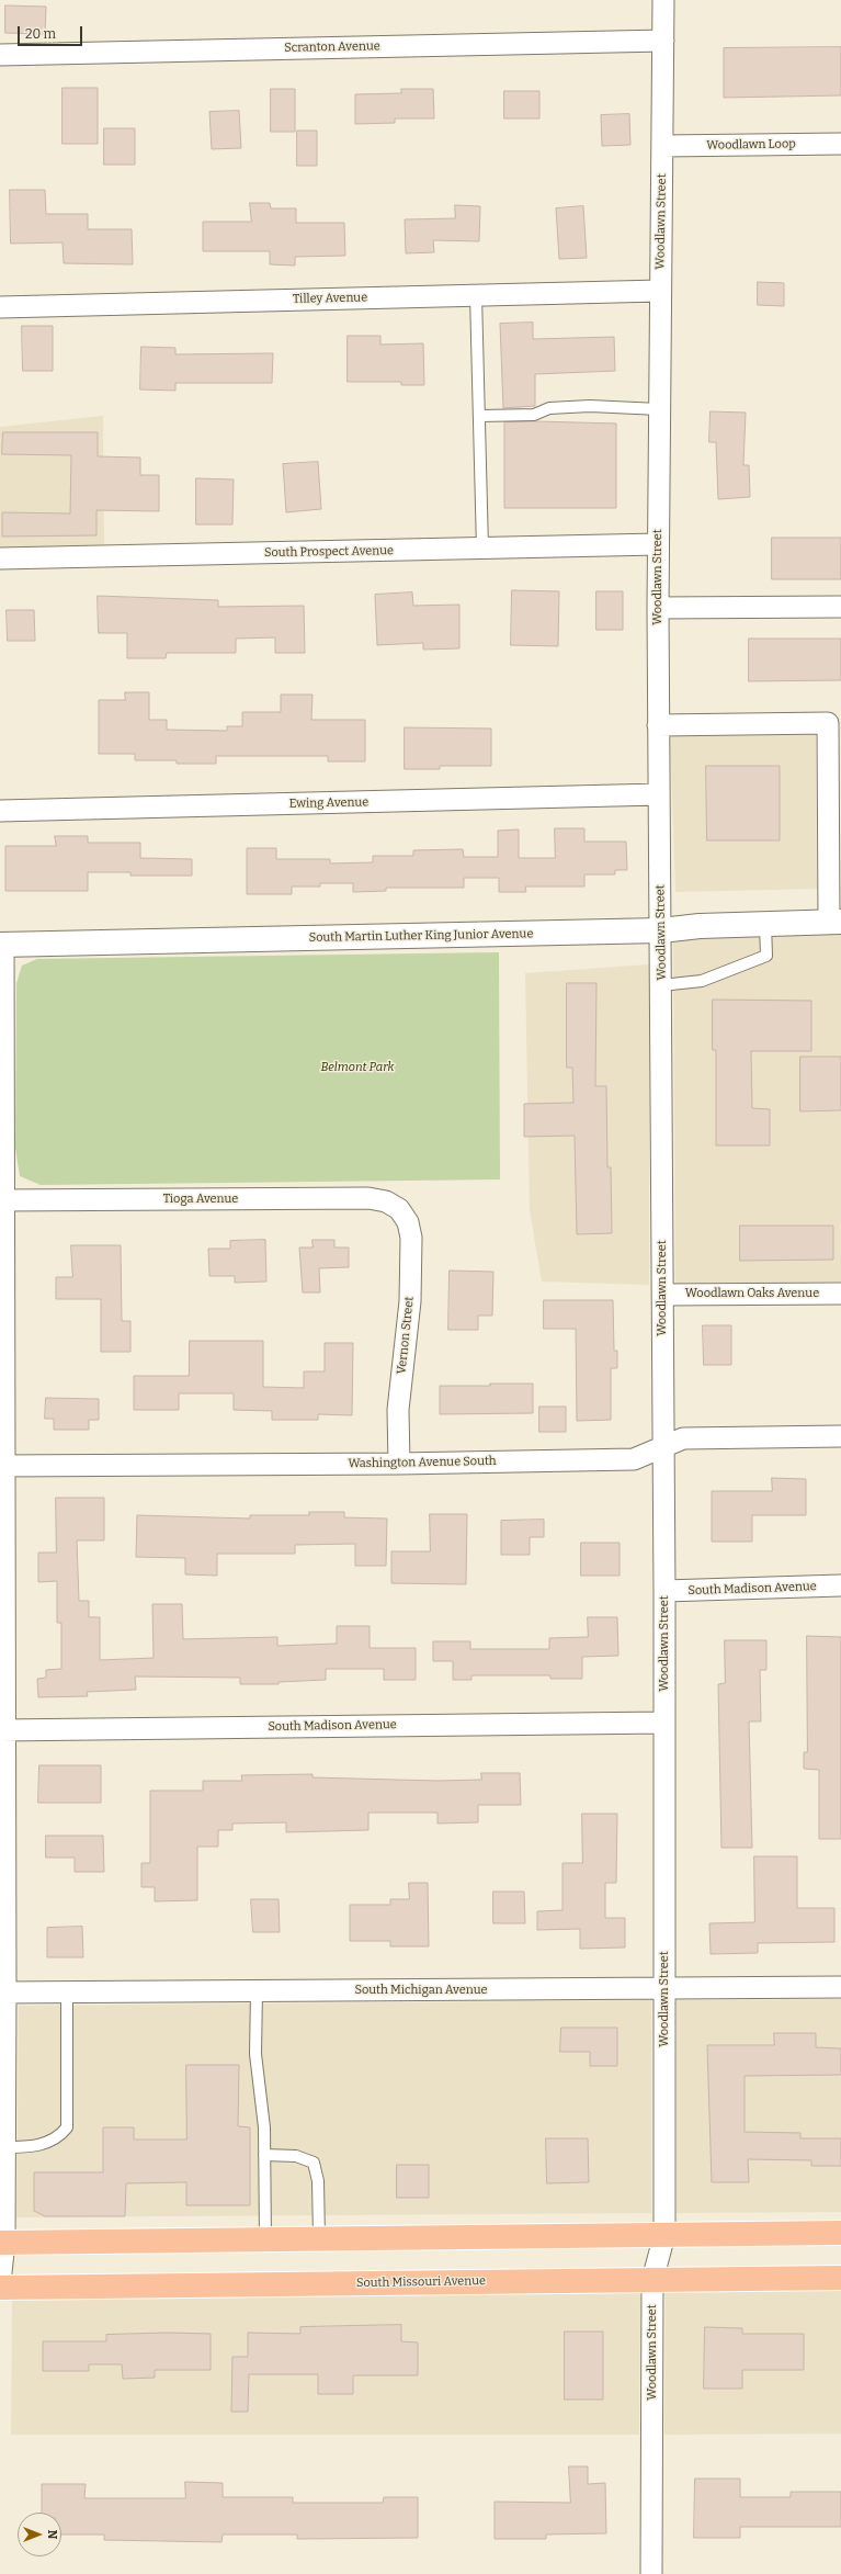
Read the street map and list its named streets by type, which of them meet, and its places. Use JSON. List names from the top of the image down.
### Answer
{
  "streets": {
    "main road": ["South Missouri Avenue"],
    "street": [
      "Scranton Avenue",
      "Woodlawn Loop",
      "Woodlawn Street",
      "Tilley Avenue",
      "South Prospect Avenue",
      "Ewing Avenue",
      "South Martin Luther King Junior Avenue",
      "Tioga Avenue",
      "Woodlawn Oaks Avenue",
      "Vernon Street",
      "Washington Avenue South",
      "South Madison Avenue",
      "South Michigan Avenue"
    ]
  },
  "crossings": [
    ["Scranton Avenue", "Woodlawn Street"],
    ["Woodlawn Loop", "Woodlawn Street"],
    ["Woodlawn Street", "Tilley Avenue"],
    ["Woodlawn Street", "South Prospect Avenue"],
    ["Woodlawn Street", "Ewing Avenue"],
    ["Woodlawn Street", "South Martin Luther King Junior Avenue"],
    ["Woodlawn Street", "Woodlawn Oaks Avenue"],
    ["Woodlawn Street", "Washington Avenue South"],
    ["Woodlawn Street", "South Madison Avenue"],
    ["Woodlawn Street", "South Michigan Avenue"],
    ["Woodlawn Street", "South Missouri Avenue"],
    ["Tioga Avenue", "Vernon Street"],
    ["Vernon Street", "Washington Avenue South"]
  ],
  "parks": ["Belmont Park"],
  "scale_bar": "20 m",
  "north": "right"
}
